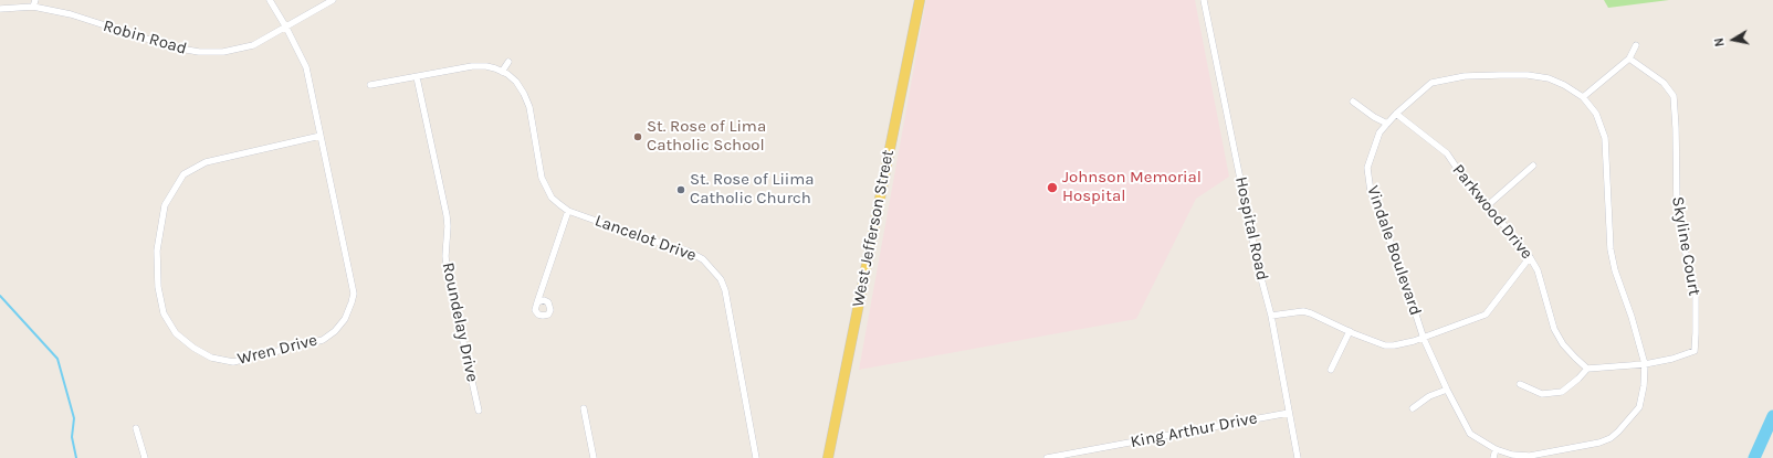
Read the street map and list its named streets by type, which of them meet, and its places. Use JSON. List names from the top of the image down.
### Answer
{
  "streets": {
    "main road": ["West Jefferson Street"],
    "street": [
      "Robin Road",
      "Parkwood Drive",
      "Hospital Road",
      "Lancelot Drive",
      "Skyline Court",
      "Vindale Boulevard",
      "Roundelay Drive",
      "Wren Drive",
      "King Arthur Drive"
    ]
  },
  "crossings": [
    ["Robin Road", "Wren Drive"],
    ["Parkwood Drive", "Vindale Boulevard"],
    ["Hospital Road", "King Arthur Drive"],
    ["Lancelot Drive", "Roundelay Drive"]
  ],
  "places": ["St. Rose of Lima Catholic School", "Johnson Memorial Hospital", "St. Rose of Liima Catholic Church"],
  "north": "left"
}
